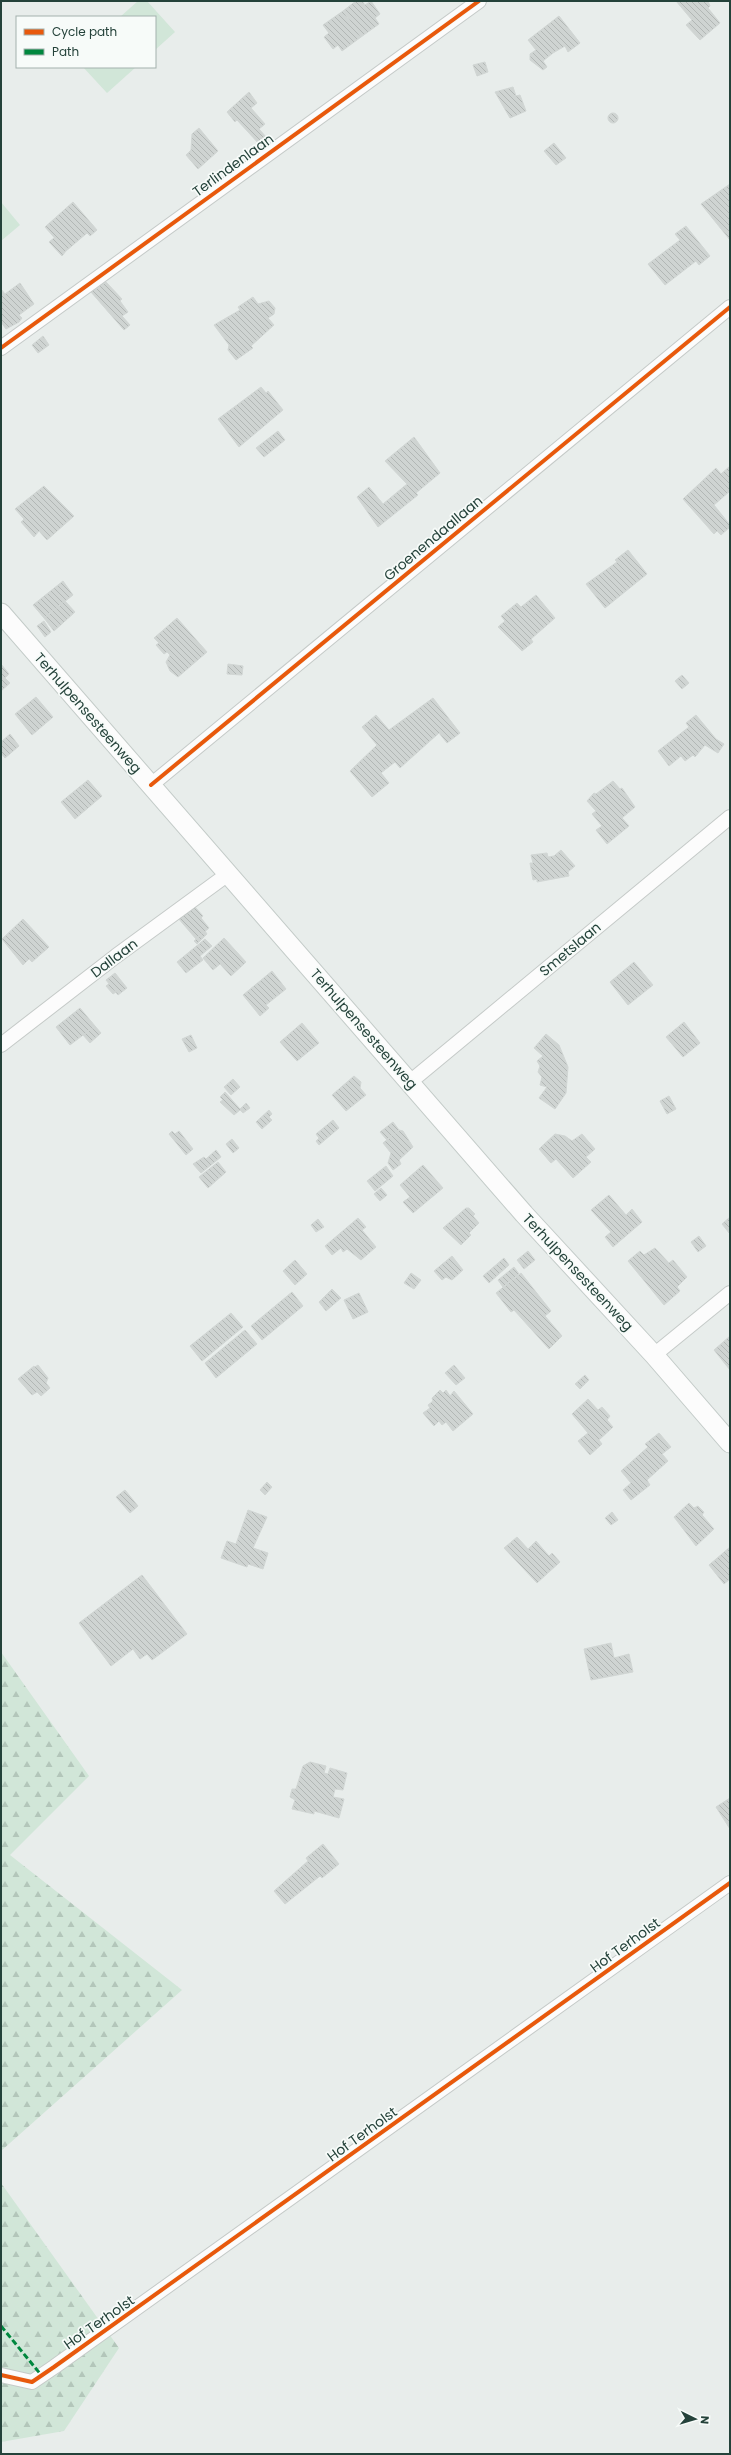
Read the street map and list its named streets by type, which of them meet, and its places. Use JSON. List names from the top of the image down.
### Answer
{
  "streets": {
    "main road": ["Terhulpensesteenweg"],
    "street": [
      "Terlindenlaan",
      "Groenendaallaan",
      "Smetslaan",
      "Dallaan",
      "Hof Terholst"
    ]
  },
  "crossings": [
    ["Groenendaallaan", "Terhulpensesteenweg"],
    ["Terhulpensesteenweg", "Smetslaan"],
    ["Terhulpensesteenweg", "Dallaan"]
  ],
  "legend": ["Cycle path", "Path"],
  "north": "right"
}
